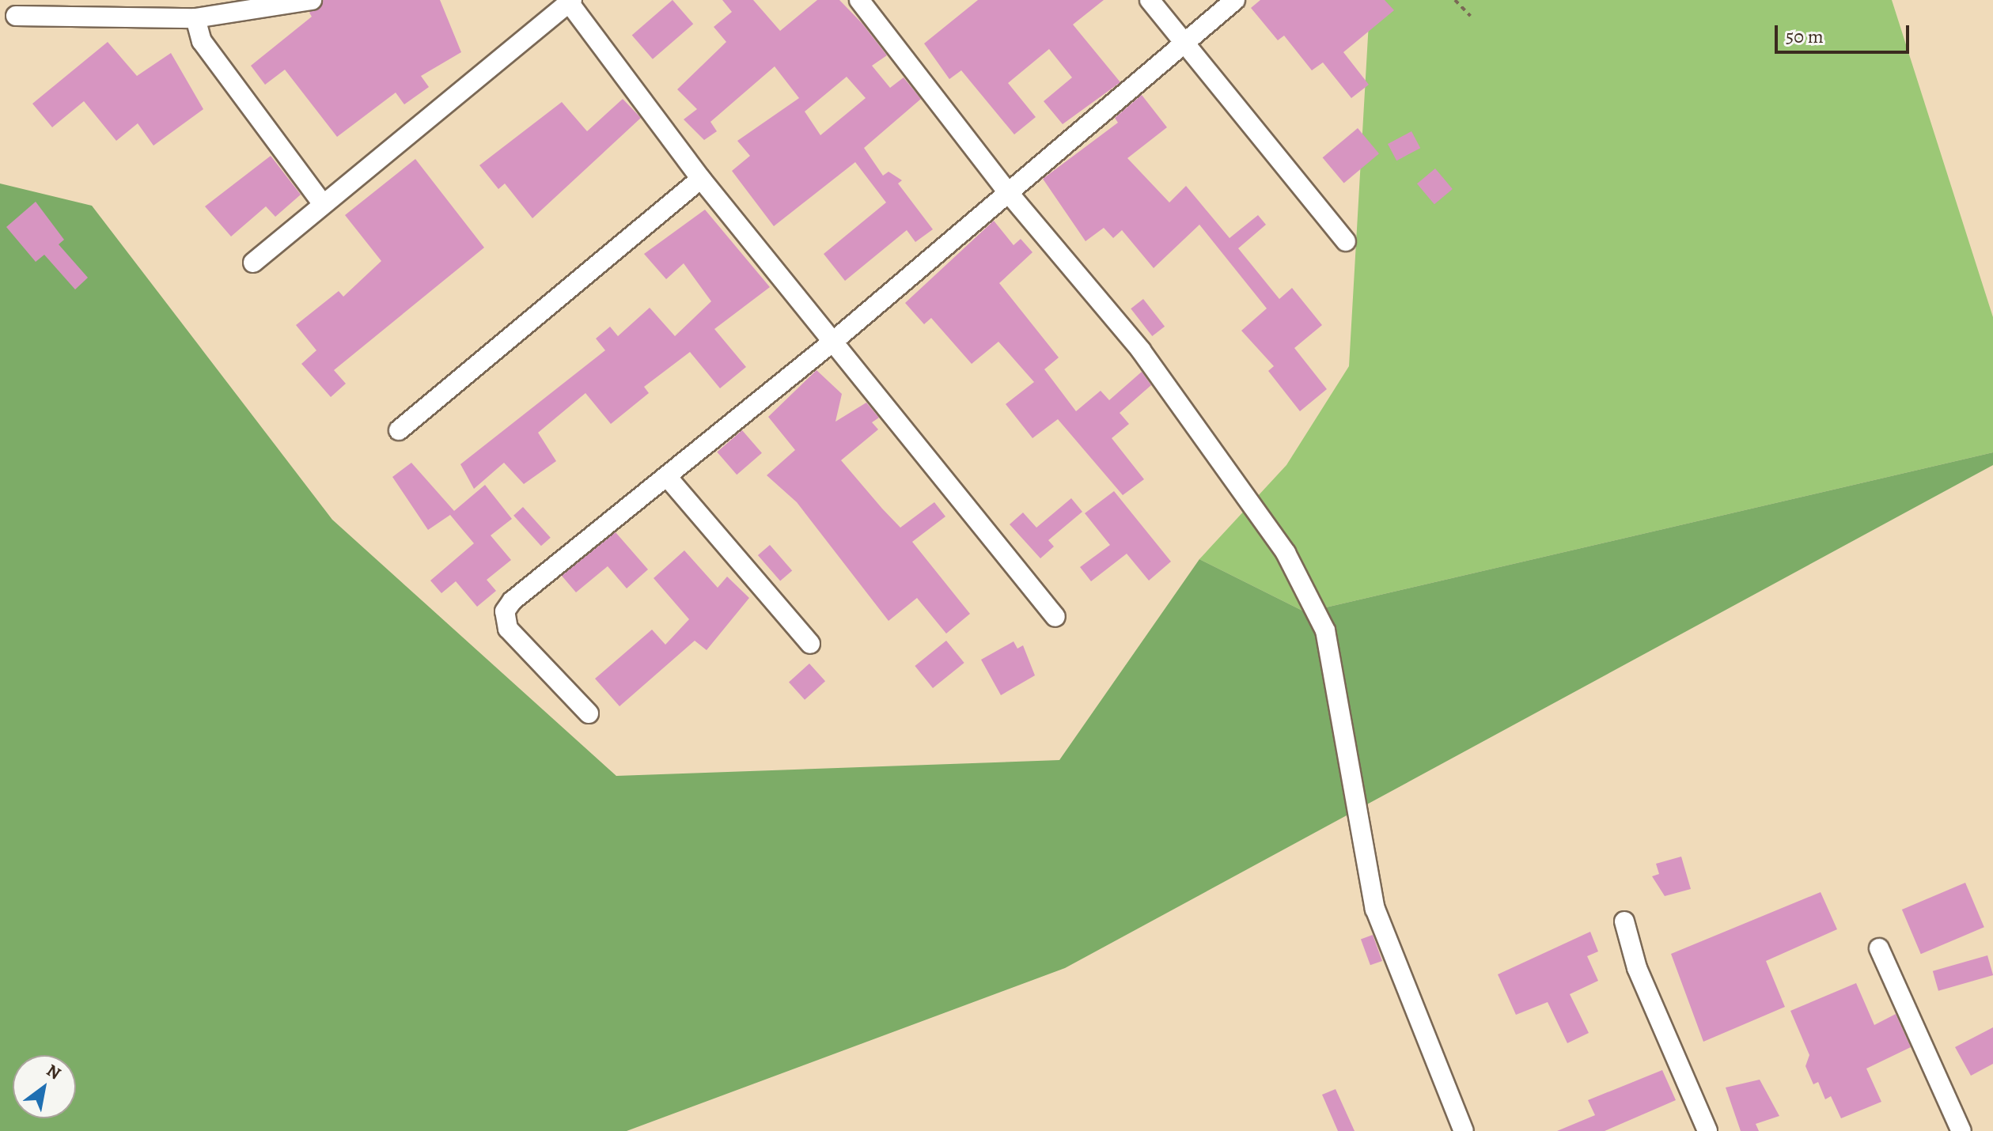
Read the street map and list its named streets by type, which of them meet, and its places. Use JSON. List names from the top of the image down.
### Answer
{
  "scale_bar": "50 m",
  "north": "top right"
}
